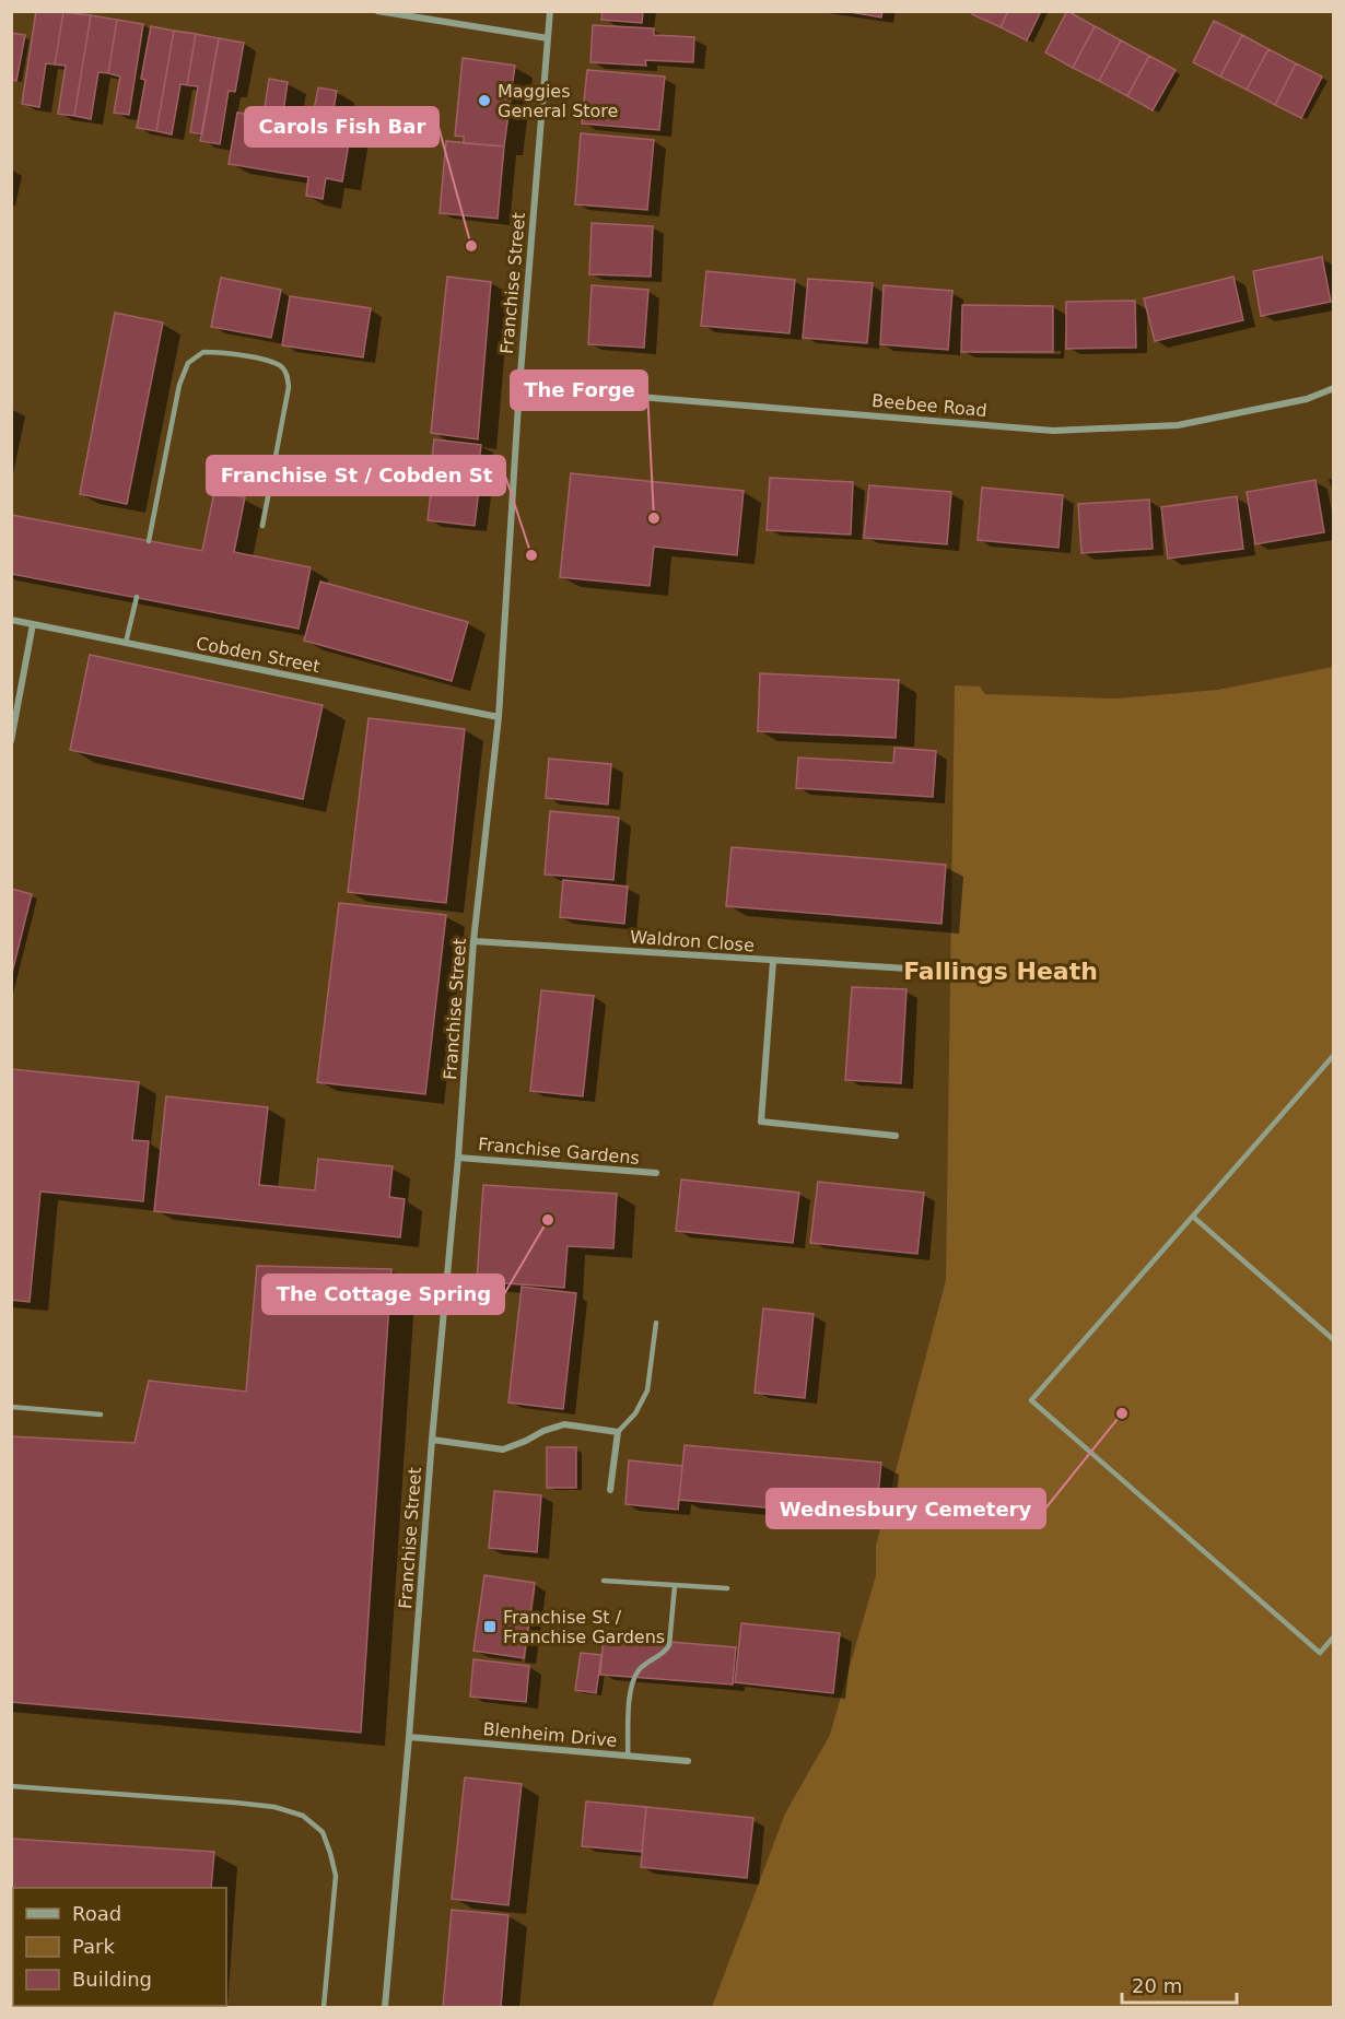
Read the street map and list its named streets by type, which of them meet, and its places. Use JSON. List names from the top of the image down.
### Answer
{
  "streets": {
    "street": [
      "Franchise Street",
      "Beebee Road",
      "Cobden Street",
      "Waldron Close",
      "Franchise Gardens",
      "Blenheim Drive"
    ]
  },
  "crossings": [
    ["Franchise Street", "Beebee Road"],
    ["Franchise Street", "Cobden Street"],
    ["Franchise Street", "Waldron Close"],
    ["Franchise Street", "Franchise Gardens"],
    ["Franchise Street", "Blenheim Drive"]
  ],
  "districts": ["Fallings Heath"],
  "places": {
    "other": [
      "Maggies General Store",
      "Carols Fish Bar",
      "The Forge",
      "Franchise St / Cobden St",
      "The Cottage Spring",
      "Wednesbury Cemetery"
    ],
    "transit": ["Franchise St / Franchise Gardens"]
  },
  "legend": ["Road", "Park", "Building"],
  "scale_bar": "20 m"
}
